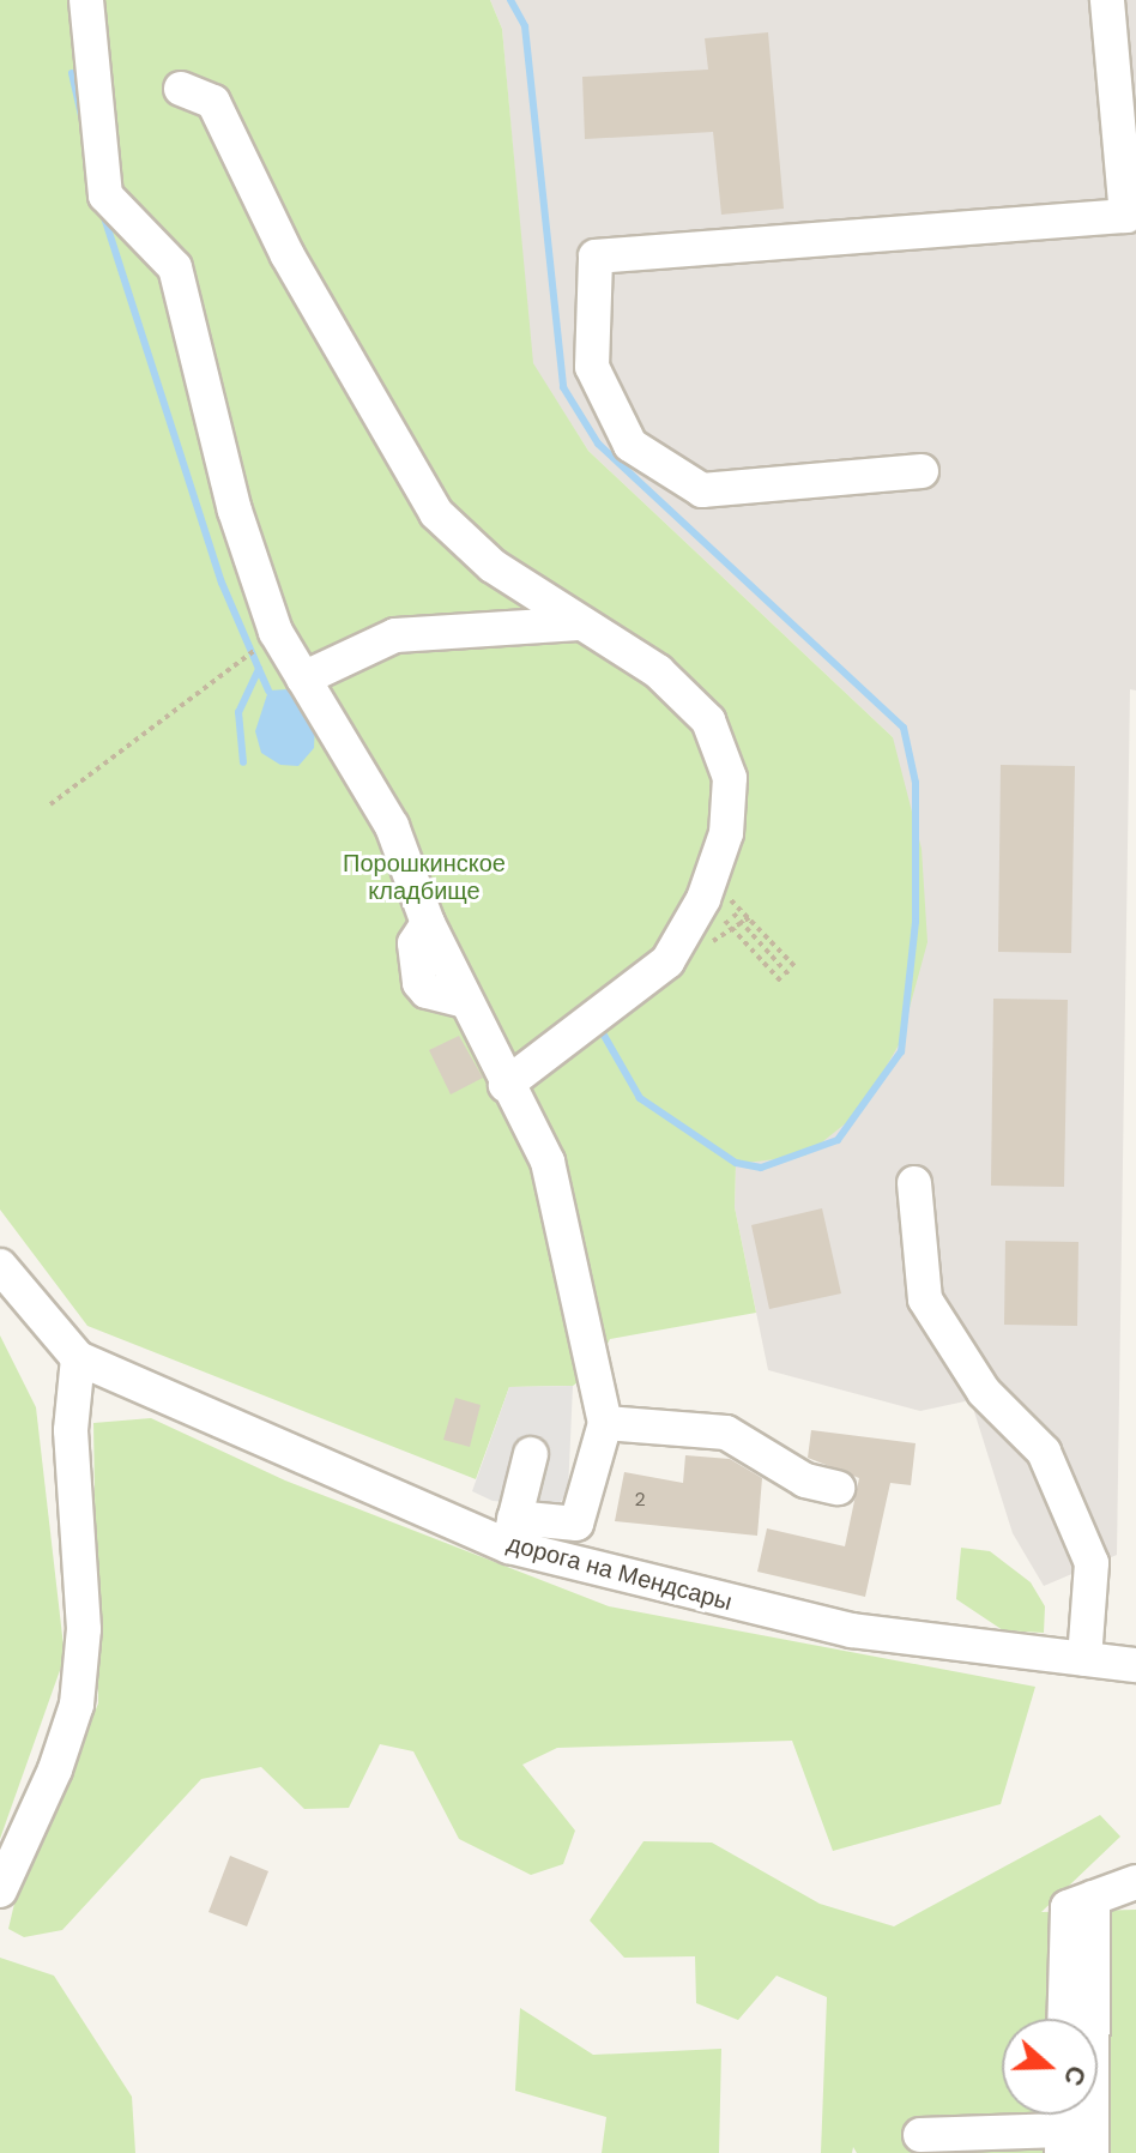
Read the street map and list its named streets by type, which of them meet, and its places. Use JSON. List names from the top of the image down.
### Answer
{
  "streets": {
    "street": ["дорога на Мендсары"]
  },
  "parks": ["Порошкинское кладбище"],
  "house_numbers": ["2"],
  "north": "right"
}
